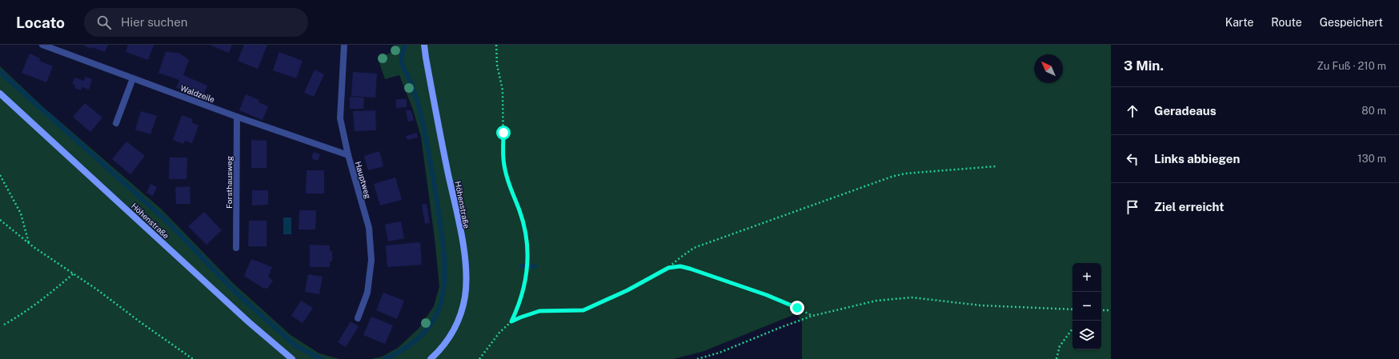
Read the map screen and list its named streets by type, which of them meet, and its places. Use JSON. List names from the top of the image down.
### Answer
{
  "streets": {
    "street": [
      "Waldzeile",
      "Hauptweg",
      "Forsthausweg",
      "Höhenstraße"
    ]
  },
  "crossings": [
    ["Waldzeile", "Hauptweg"],
    ["Waldzeile", "Forsthausweg"]
  ],
  "north": "top left",
  "page": {
    "header": "Locato",
    "search": "Hier suchen",
    "nav": ["Karte", "Route", "Gespeichert"],
    "heading": ["3 Min.", "Zu Fuß · 210 m"],
    "list": [
      ["Geradeaus", "80 m"],
      ["Links abbiegen", "130 m"],
      "Ziel erreicht"
    ],
    "map_buttons": ["+", "−"]
  }
}
